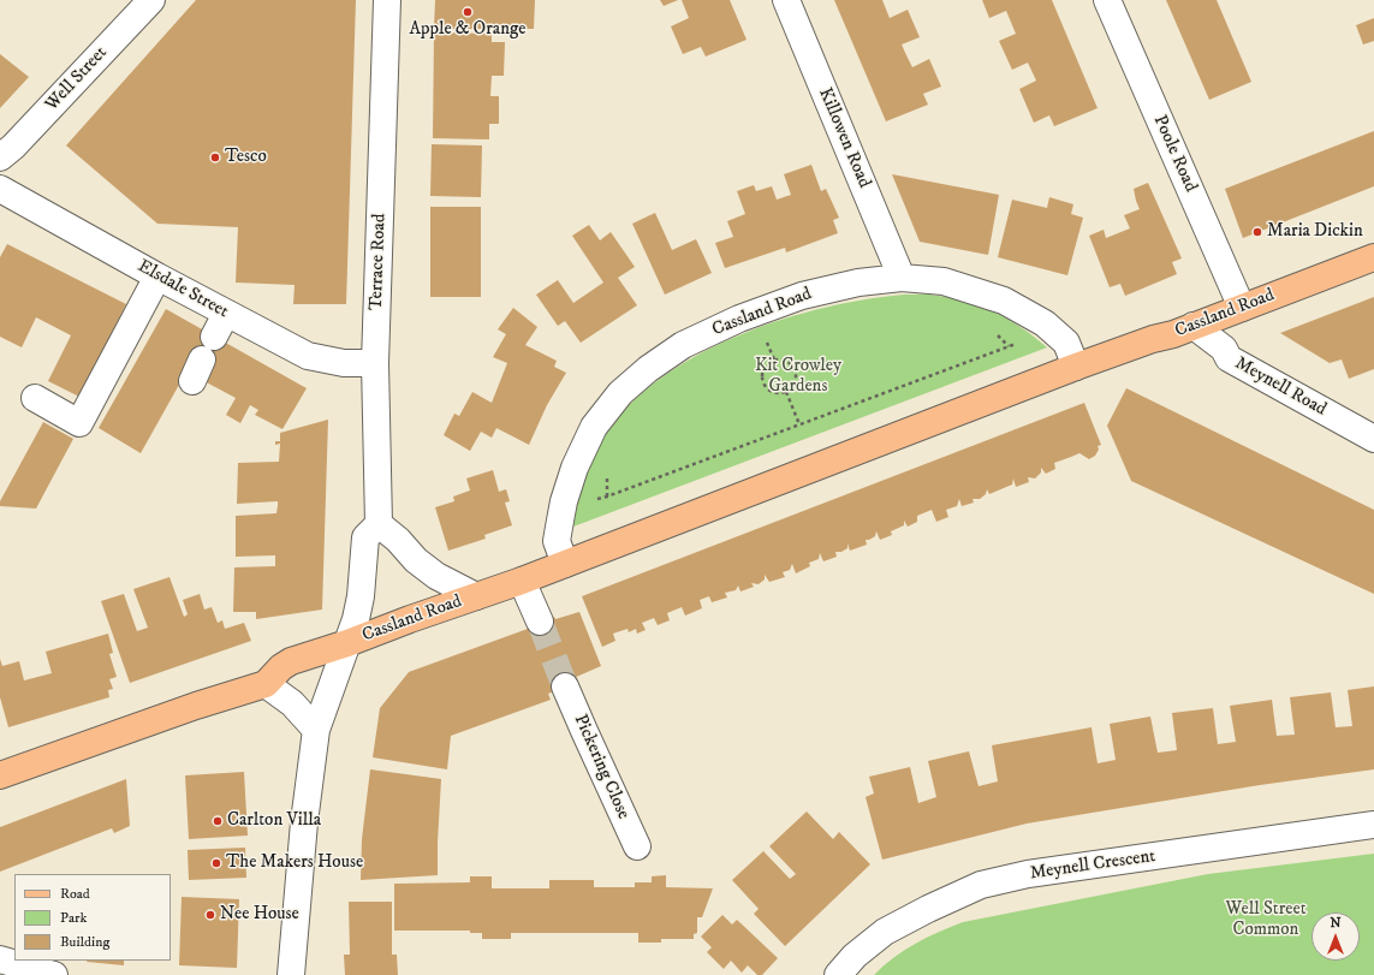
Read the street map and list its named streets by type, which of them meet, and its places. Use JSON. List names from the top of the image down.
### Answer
{
  "streets": {
    "main road": ["Cassland Road"],
    "street": [
      "Well Street",
      "Killowen Road",
      "Poole Road",
      "Terrace Road",
      "Elsdale Street",
      "Meynell Road",
      "Pickering Close",
      "Meynell Crescent"
    ]
  },
  "crossings": [
    ["Killowen Road", "Cassland Road"],
    ["Poole Road", "Cassland Road"],
    ["Terrace Road", "Elsdale Street"],
    ["Cassland Road", "Meynell Road"]
  ],
  "parks": ["Kit Crowley Gardens", "Well Street Common"],
  "places": [
    "Apple & Orange",
    "Tesco",
    "Maria Dickin",
    "Carlton Villa",
    "The Makers House",
    "Nee House"
  ],
  "legend": ["Road", "Park", "Building"],
  "north": "top"
}
